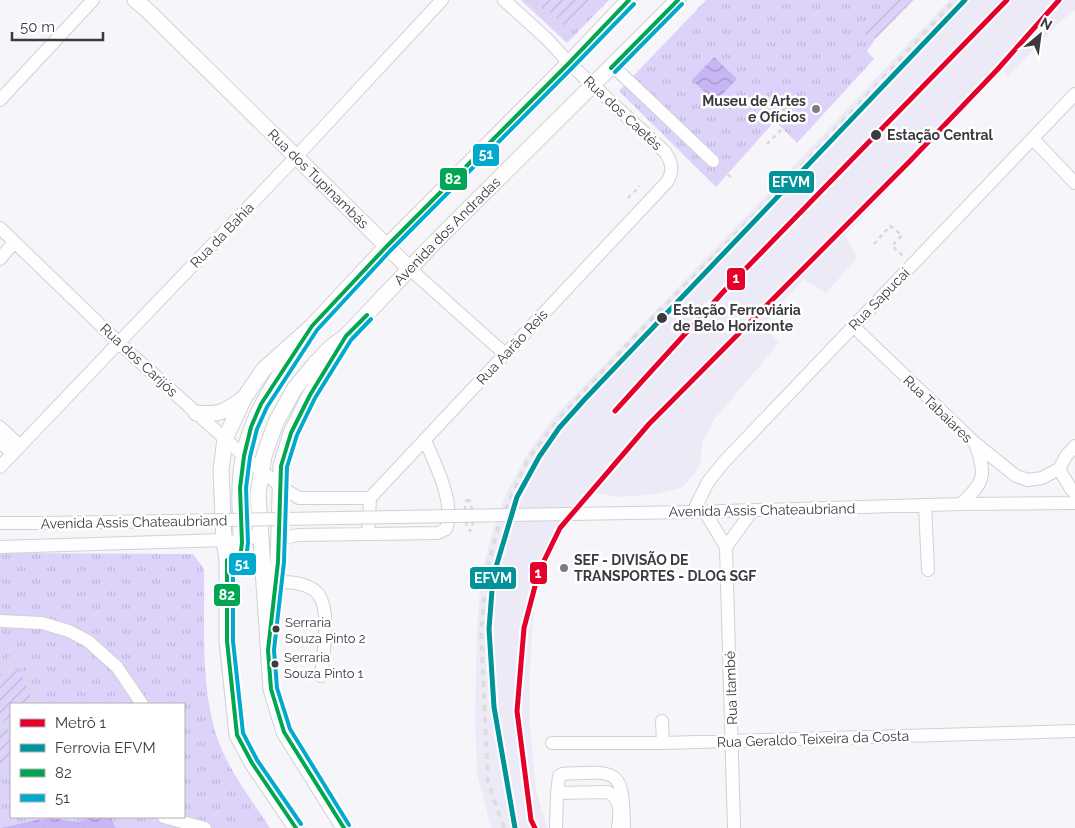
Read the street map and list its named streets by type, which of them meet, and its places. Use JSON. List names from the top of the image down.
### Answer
{
  "streets": {
    "main road": ["Rua dos Tupinambás", "Avenida dos Andradas"],
    "street": [
      "Rua dos Caetés",
      "Rua da Bahia",
      "Rua Sapucaí",
      "Rua Aarão Reis",
      "Rua dos Carijós",
      "Rua Tabaiares",
      "Avenida Assis Chateaubriand",
      "Rua Itambé",
      "Rua Geraldo Teixeira da Costa"
    ]
  },
  "crossings": [
    ["Rua dos Caetés", "Avenida dos Andradas"],
    ["Rua dos Caetés", "Rua Aarão Reis"],
    ["Rua dos Tupinambás", "Avenida dos Andradas"],
    ["Rua dos Tupinambás", "Rua da Bahia"],
    ["Rua dos Tupinambás", "Rua Aarão Reis"],
    ["Avenida dos Andradas", "Rua dos Carijós"],
    ["Avenida dos Andradas", "Avenida Assis Chateaubriand"],
    ["Rua da Bahia", "Rua dos Carijós"],
    ["Rua Sapucaí", "Rua Tabaiares"],
    ["Rua Sapucaí", "Avenida Assis Chateaubriand"],
    ["Rua Tabaiares", "Avenida Assis Chateaubriand"],
    ["Rua Itambé", "Rua Geraldo Teixeira da Costa"]
  ],
  "places": [
    "Museu de Artes e Ofícios",
    "Estação Central",
    "Estação Ferroviária de Belo Horizonte",
    "SEF - DIVISÃO DE TRANSPORTES - DLOG SGF",
    "Serraria Souza Pinto 2",
    "Serraria Souza Pinto 1"
  ],
  "lines": [
    "metro line 1",
    "rail line EFVM",
    "transit line 82",
    "transit line 51"
  ],
  "legend": [
    "Metrô 1",
    "Ferrovia EFVM",
    "82",
    "51"
  ],
  "scale_bar": "50 m",
  "north": "top right"
}
